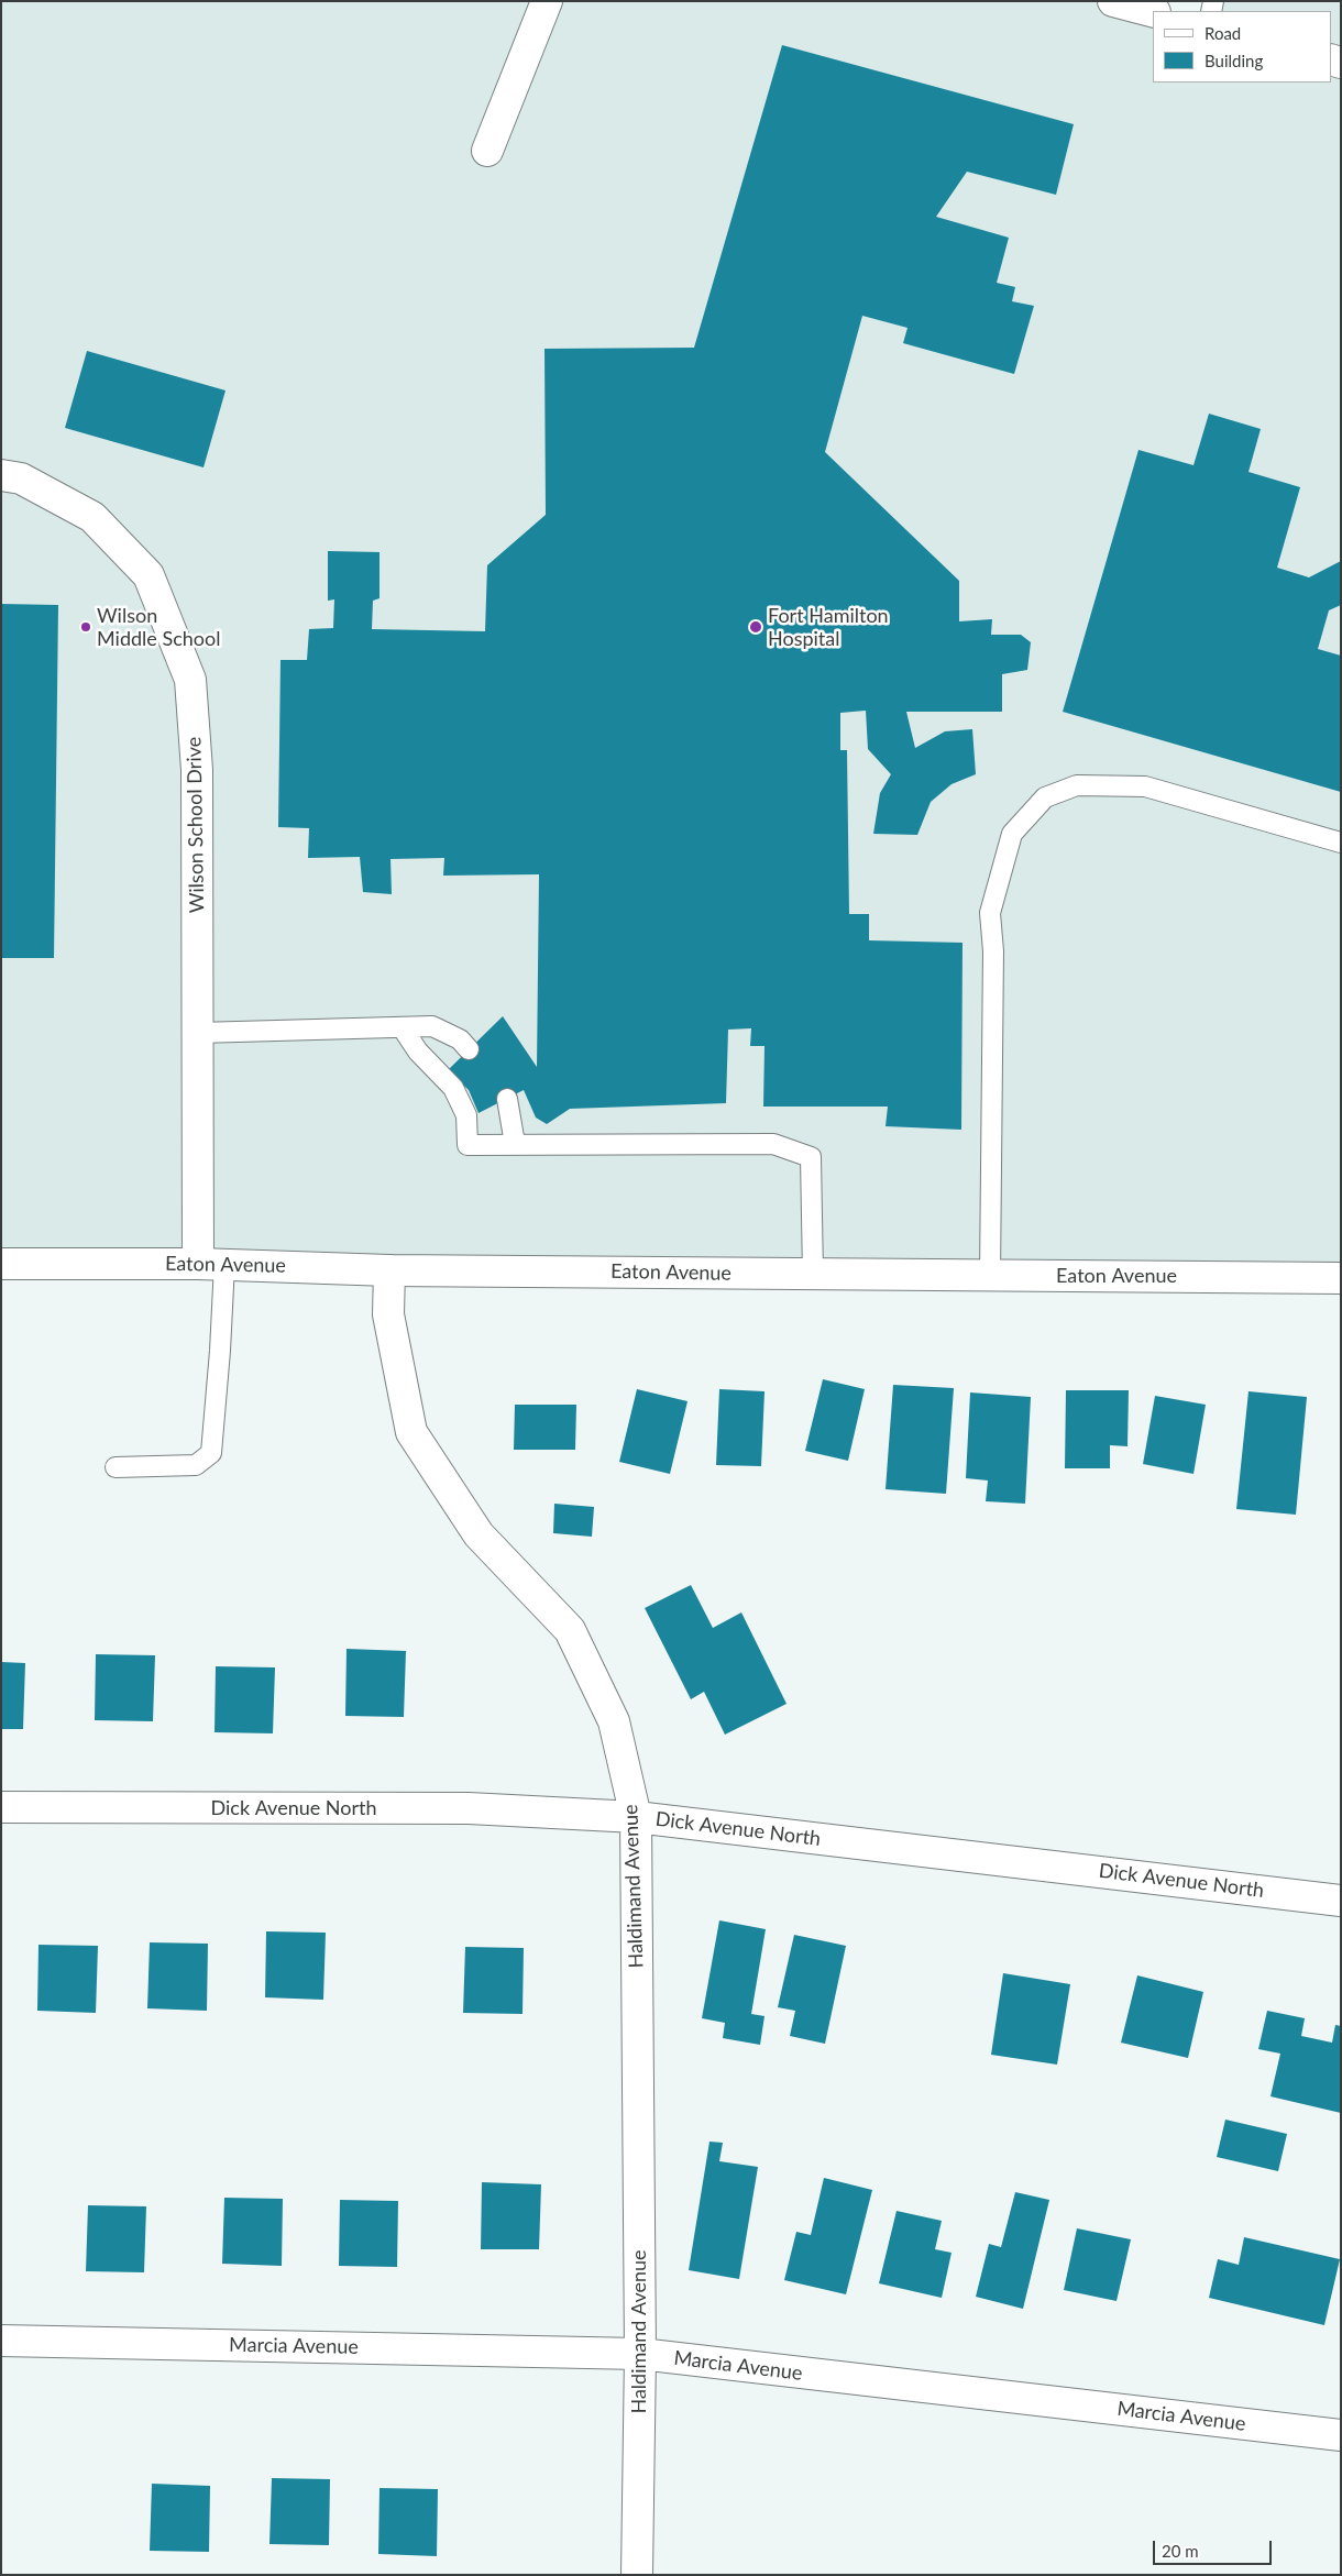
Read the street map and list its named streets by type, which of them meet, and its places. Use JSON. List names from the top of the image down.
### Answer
{
  "streets": {
    "street": [
      "Wilson School Drive",
      "Eaton Avenue",
      "Dick Avenue North",
      "Haldimand Avenue",
      "Marcia Avenue"
    ]
  },
  "crossings": [
    ["Wilson School Drive", "Eaton Avenue"],
    ["Eaton Avenue", "Haldimand Avenue"],
    ["Dick Avenue North", "Haldimand Avenue"],
    ["Haldimand Avenue", "Marcia Avenue"]
  ],
  "places": ["Wilson Middle School", "Fort Hamilton Hospital"],
  "legend": ["Road", "Building"],
  "scale_bar": "20 m"
}
